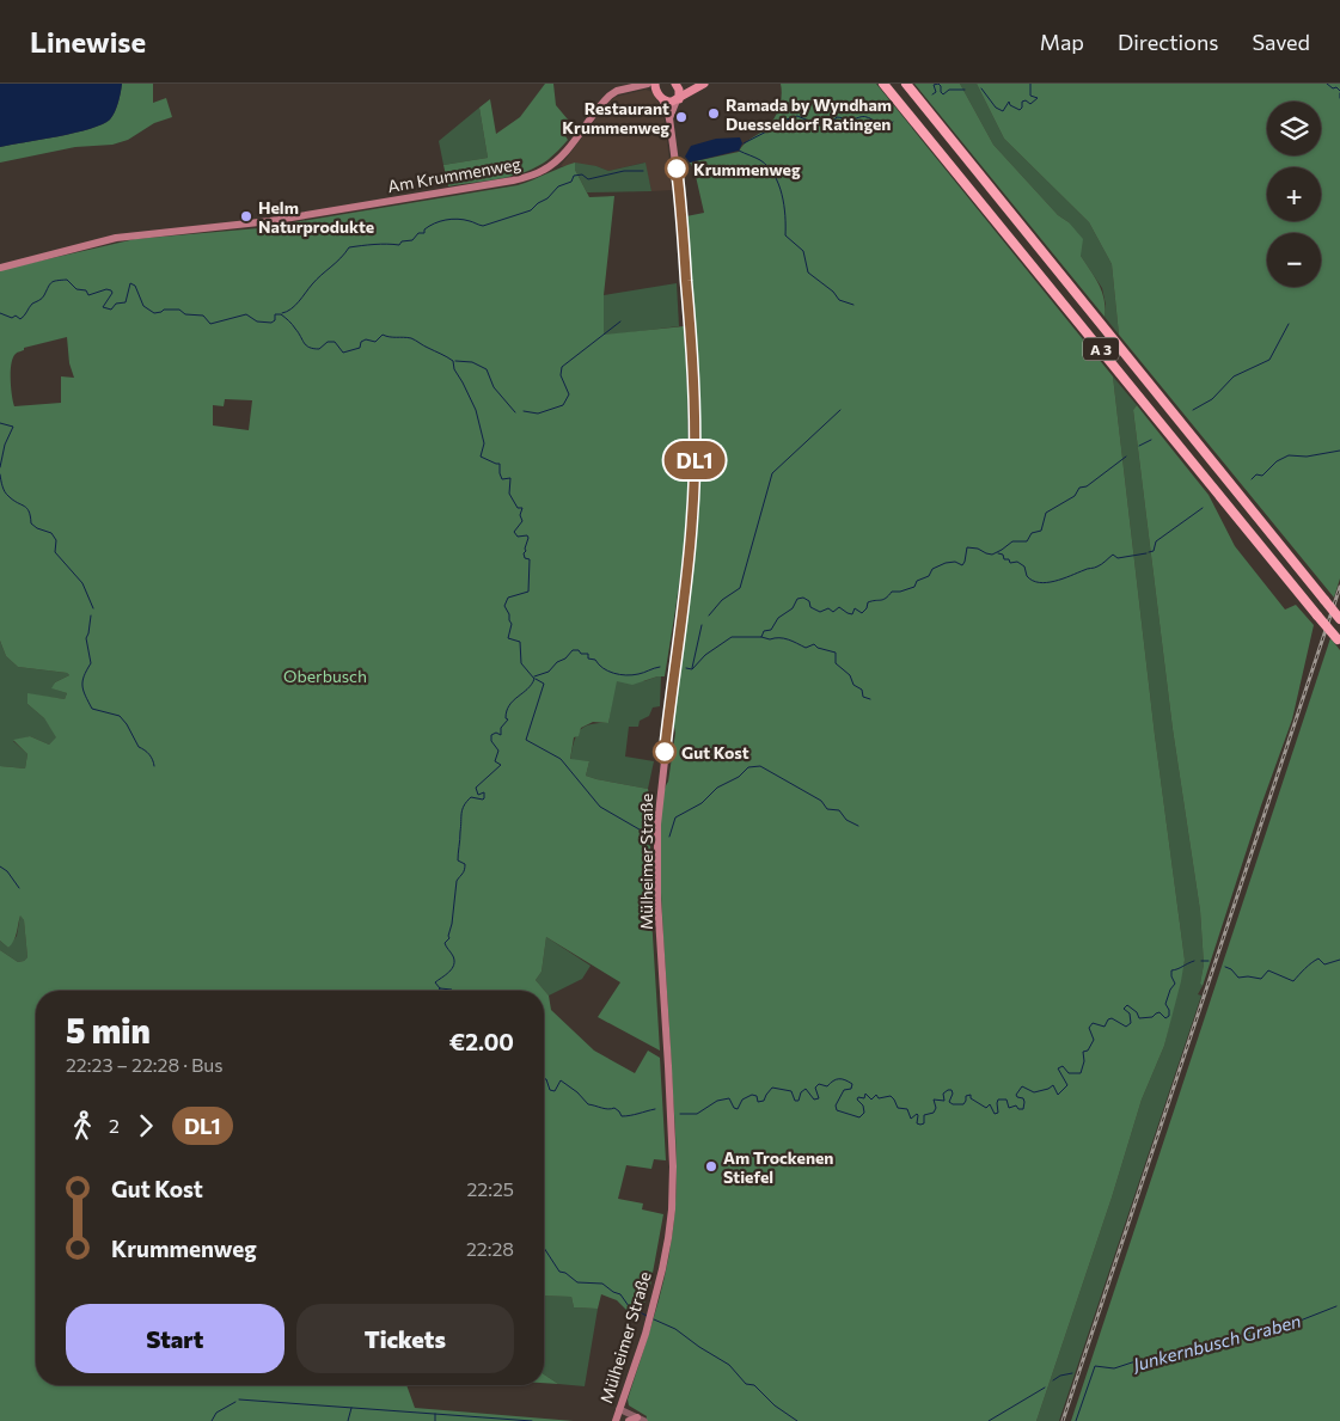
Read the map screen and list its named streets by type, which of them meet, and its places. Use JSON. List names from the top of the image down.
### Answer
{
  "streets": {
    "highway": ["A 3"],
    "main road": ["Am Krummenweg", "Mülheimer Straße"]
  },
  "water": ["Junkernbusch Graben"],
  "parks": ["Oberbusch"],
  "places": [
    "Ramada by Wyndham Duesseldorf Ratingen",
    "Restaurant Krummenweg",
    "Krummenweg",
    "Helm Naturprodukte",
    "Gut Kost",
    "Am Trockenen Stiefel"
  ],
  "lines": ["bus line DL1"],
  "page": {
    "header": "Linewise",
    "nav": ["Map", "Directions", "Saved"],
    "on_map": "DL1",
    "map_buttons": ["+", "−"],
    "heading": ["5 min", "22:23 – 22:28 · Bus", "€2.00"],
    "legs": ["2", "DL1"],
    "list": [
      {
        "name": "Gut Kost",
        "value": "22:25"
      },
      {
        "name": "Krummenweg",
        "value": "22:28"
      }
    ],
    "buttons": ["Start", "Tickets"]
  }
}
